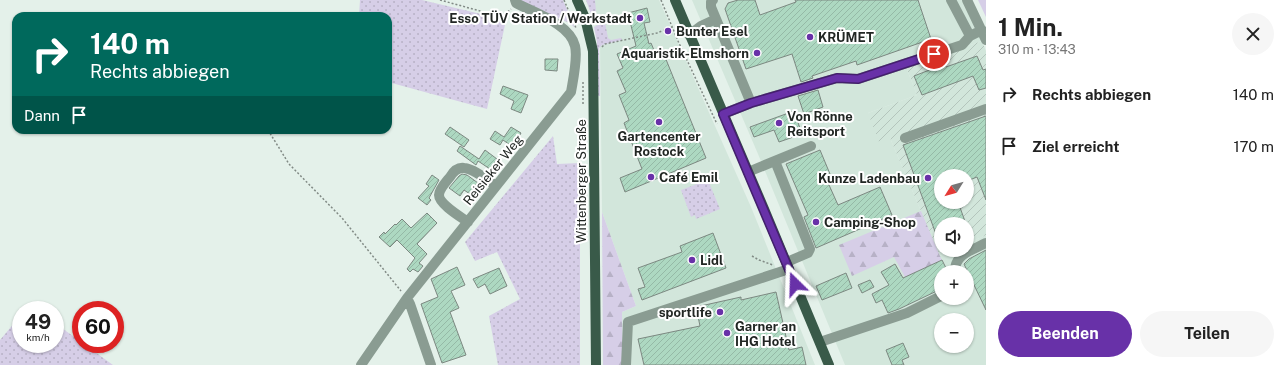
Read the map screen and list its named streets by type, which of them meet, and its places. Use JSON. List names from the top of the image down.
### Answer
{
  "streets": {
    "main road": ["Wittenberger Straße"],
    "street": ["Reisieker Weg"]
  },
  "places": [
    "Esso TÜV Station / Werkstadt",
    "Bunter Esel",
    "KRÜMET",
    "Aquaristik-Elmshorn",
    "Gartencenter Rostock",
    "Von Rönne Reitsport",
    "Café Emil",
    "Kunze Ladenbau",
    "Camping-Shop",
    "Lidl",
    "sportlife",
    "Garner an IHG Hotel"
  ],
  "north": "bottom left",
  "page": {
    "heading": ["1 Min.", "310 m · 13:43"],
    "turn": ["140 m", "Rechts abbiegen"],
    "list": [
      {
        "name": "Rechts abbiegen",
        "value": "140 m"
      },
      {
        "name": "Ziel erreicht",
        "value": "170 m"
      }
    ],
    "then": "Dann",
    "map_buttons": ["+", "−"],
    "speed": "49 km/h",
    "limit": "60",
    "buttons": ["Beenden", "Teilen"]
  }
}
